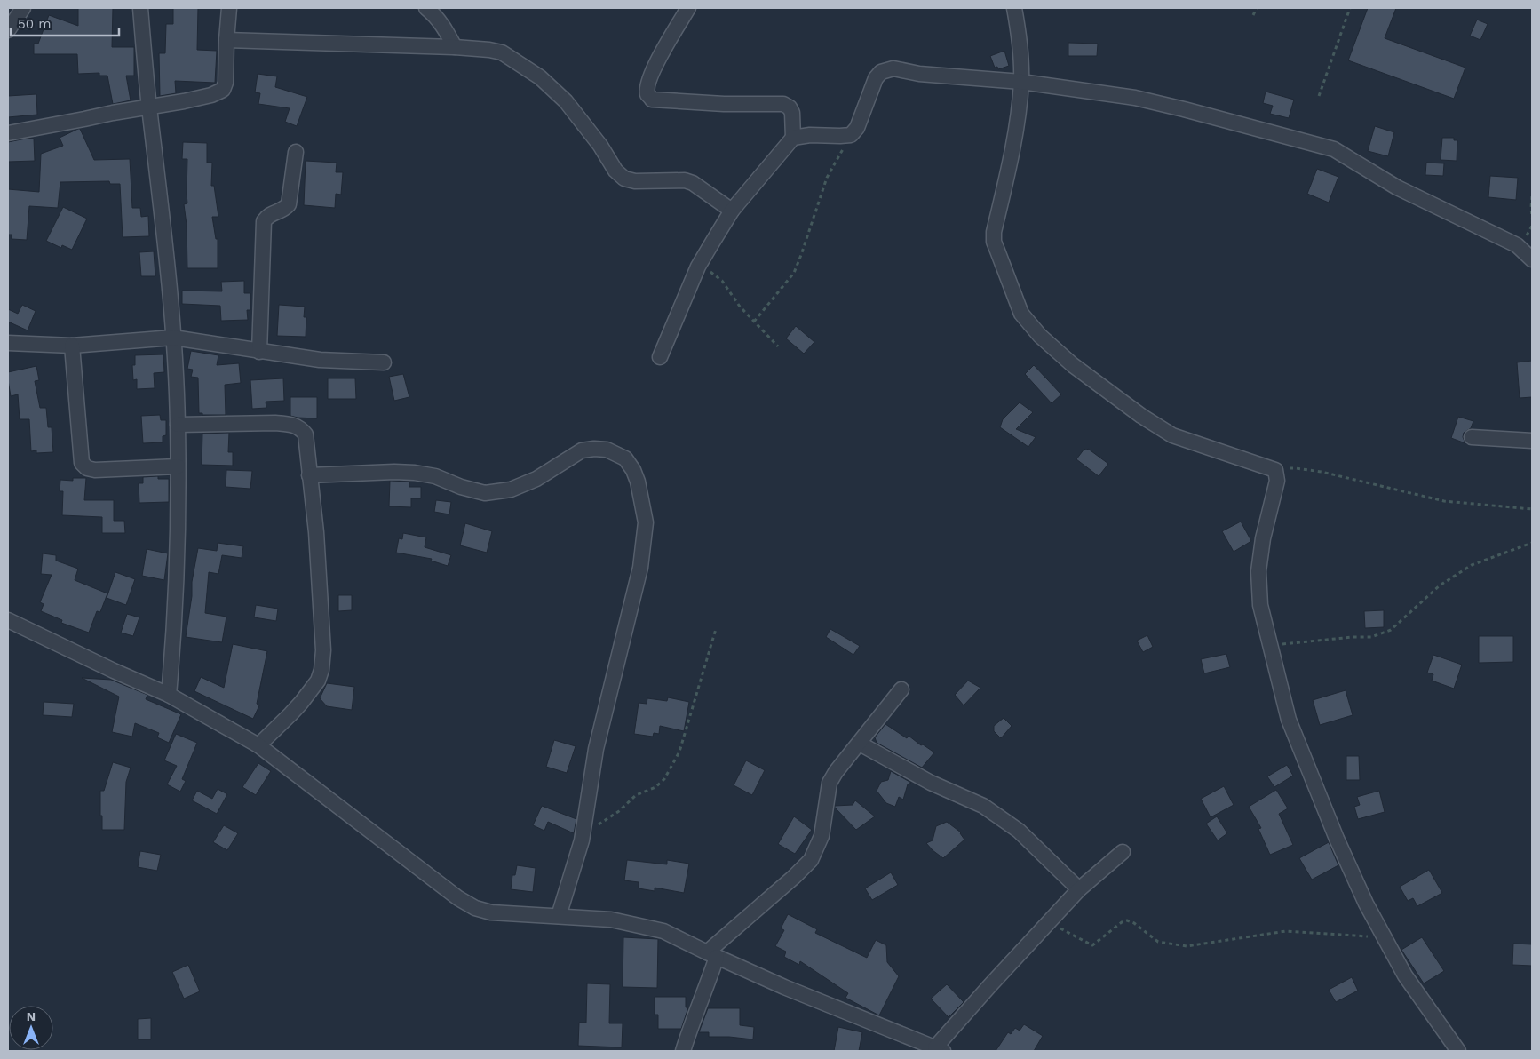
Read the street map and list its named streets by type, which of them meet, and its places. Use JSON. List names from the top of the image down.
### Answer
{
  "scale_bar": "50 m",
  "north": "top"
}
